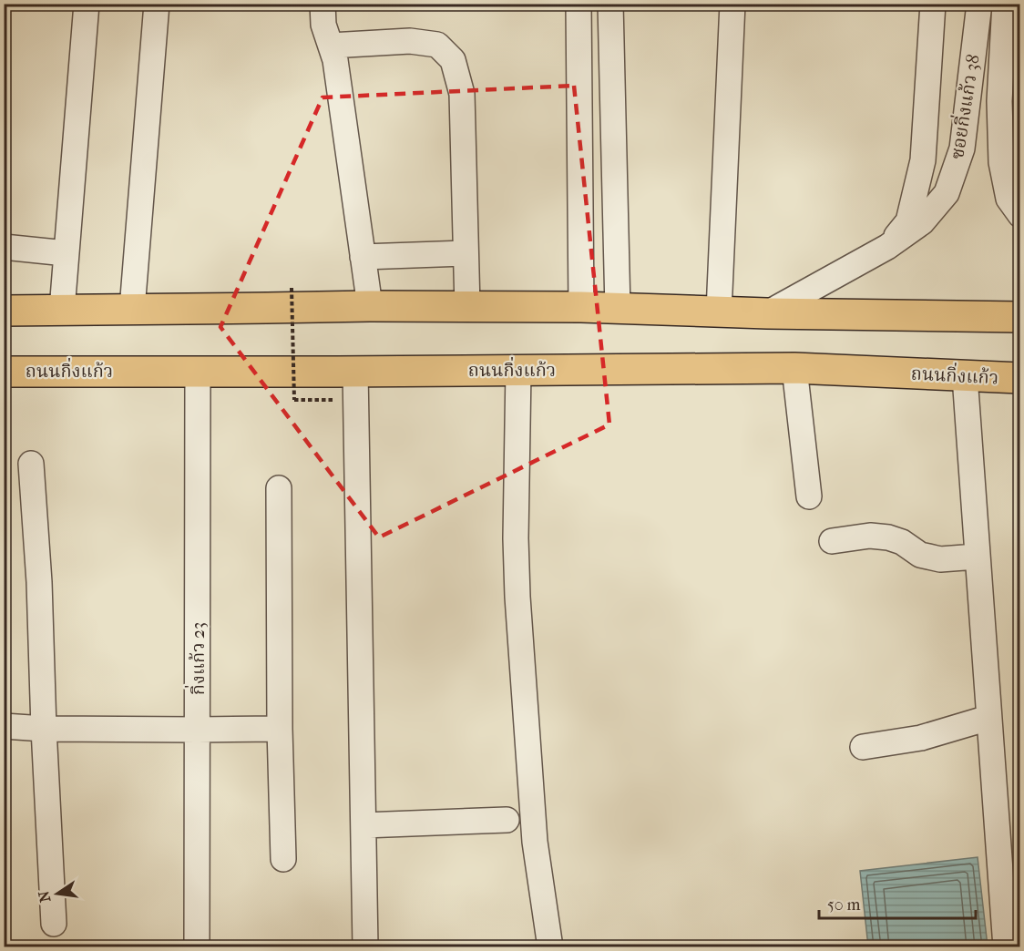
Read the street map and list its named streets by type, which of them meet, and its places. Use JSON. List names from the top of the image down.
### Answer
{
  "streets": {
    "main road": ["ถนนกิ่งแก้ว"],
    "street": ["ซอยกิ่งแก้ว 38", "กิ่งแก้ว 23"]
  },
  "crossings": [
    ["ถนนกิ่งแก้ว", "กิ่งแก้ว 23"]
  ],
  "scale_bar": "50 m",
  "north": "left"
}
